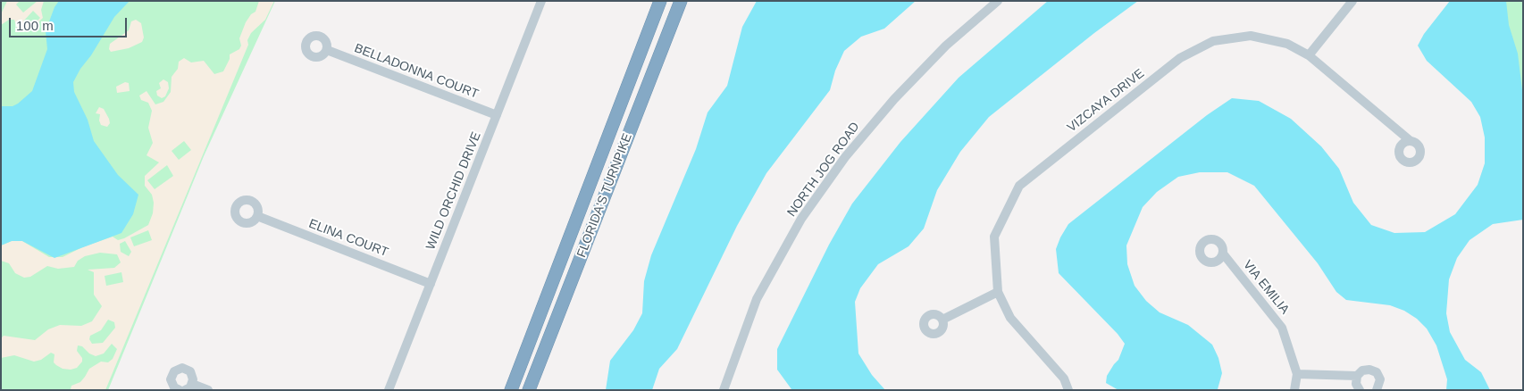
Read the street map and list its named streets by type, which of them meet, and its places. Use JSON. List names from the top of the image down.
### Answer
{
  "streets": {
    "highway": ["FLORIDA'S TURNPIKE"],
    "street": [
      "BELLADONNA COURT",
      "VIZCAYA DRIVE",
      "NORTH JOG ROAD",
      "WILD ORCHID DRIVE",
      "ELINA COURT",
      "VIA EMILIA"
    ]
  },
  "crossings": [
    ["BELLADONNA COURT", "WILD ORCHID DRIVE"],
    ["WILD ORCHID DRIVE", "ELINA COURT"]
  ],
  "scale_bar": "100 m"
}
